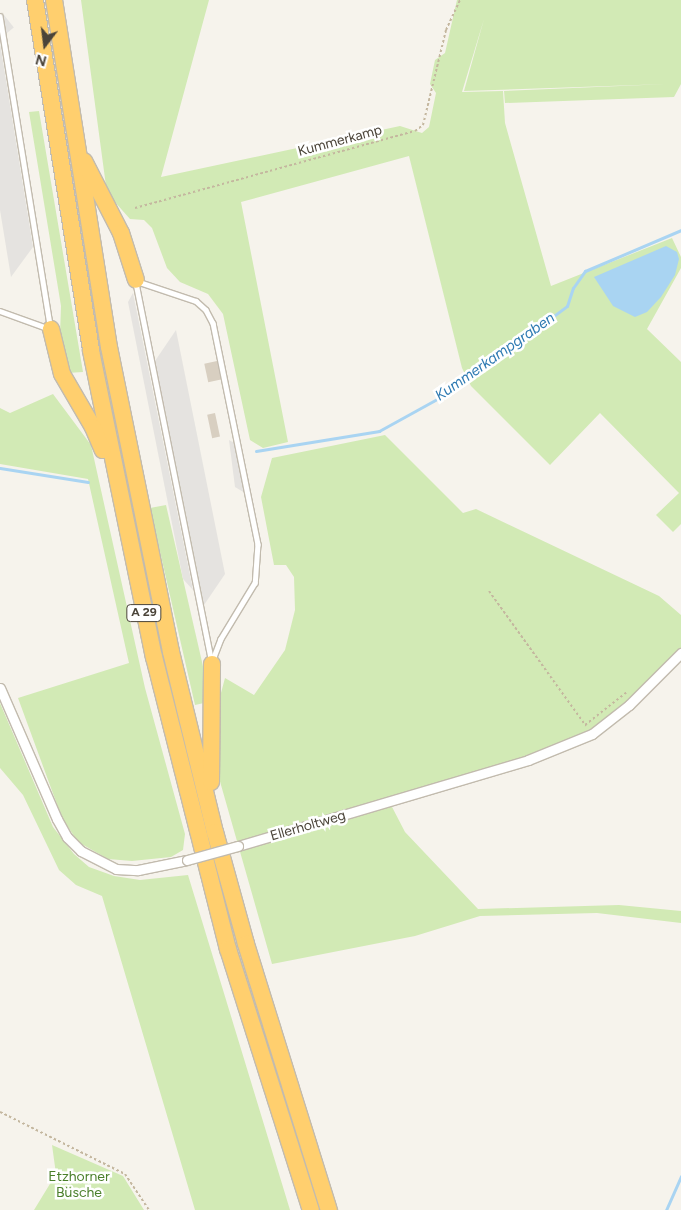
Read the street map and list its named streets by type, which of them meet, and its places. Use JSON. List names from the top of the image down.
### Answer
{
  "streets": {
    "highway": ["A 29"],
    "street": ["Ellerholtweg"],
    "path": ["Kummerkamp"]
  },
  "water": ["Kummerkampgraben"],
  "parks": ["Etzhorner Büsche"],
  "north": "bottom"
}
